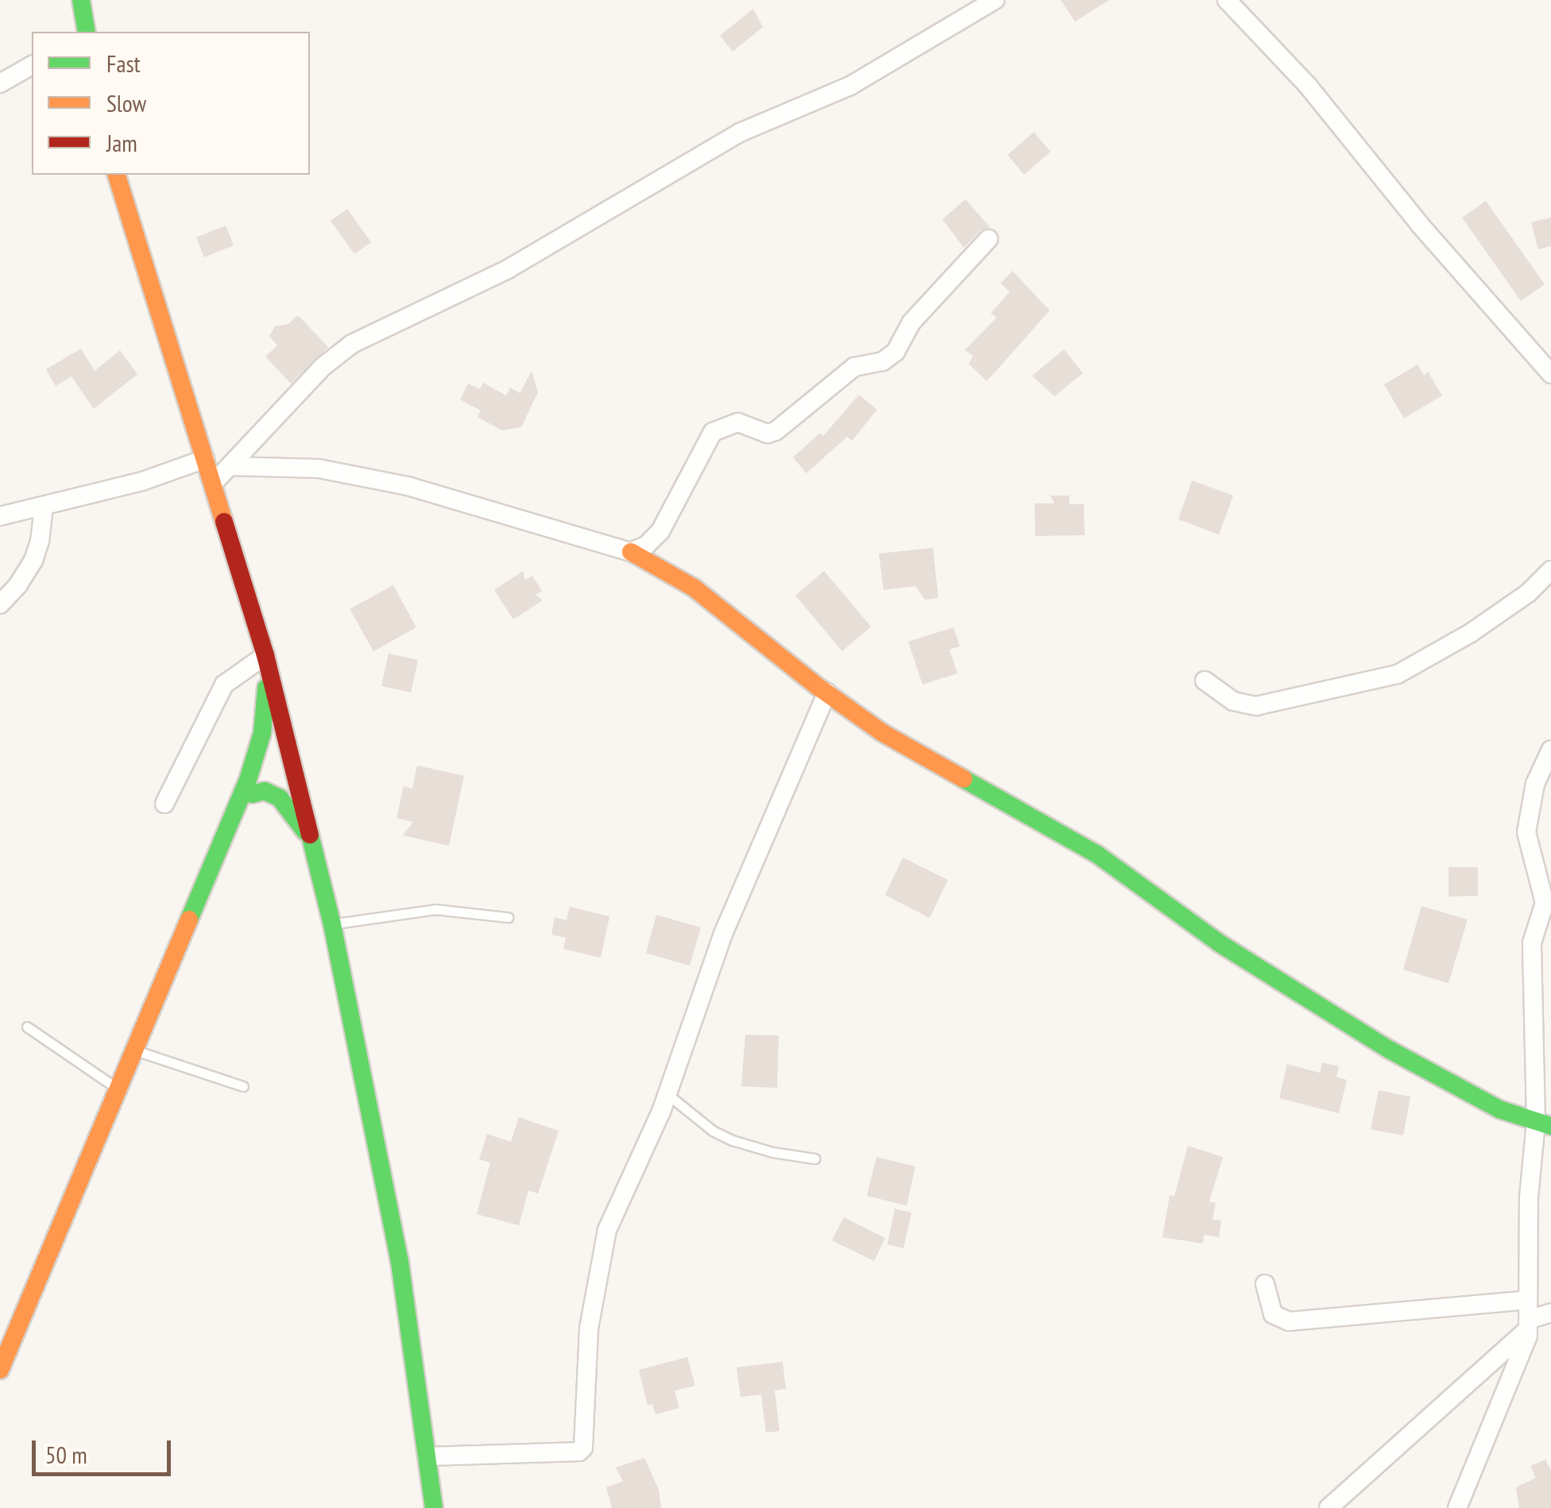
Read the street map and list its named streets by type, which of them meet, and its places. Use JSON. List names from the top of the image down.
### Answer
{
  "legend": ["Fast", "Slow", "Jam"],
  "scale_bar": "50 m"
}
